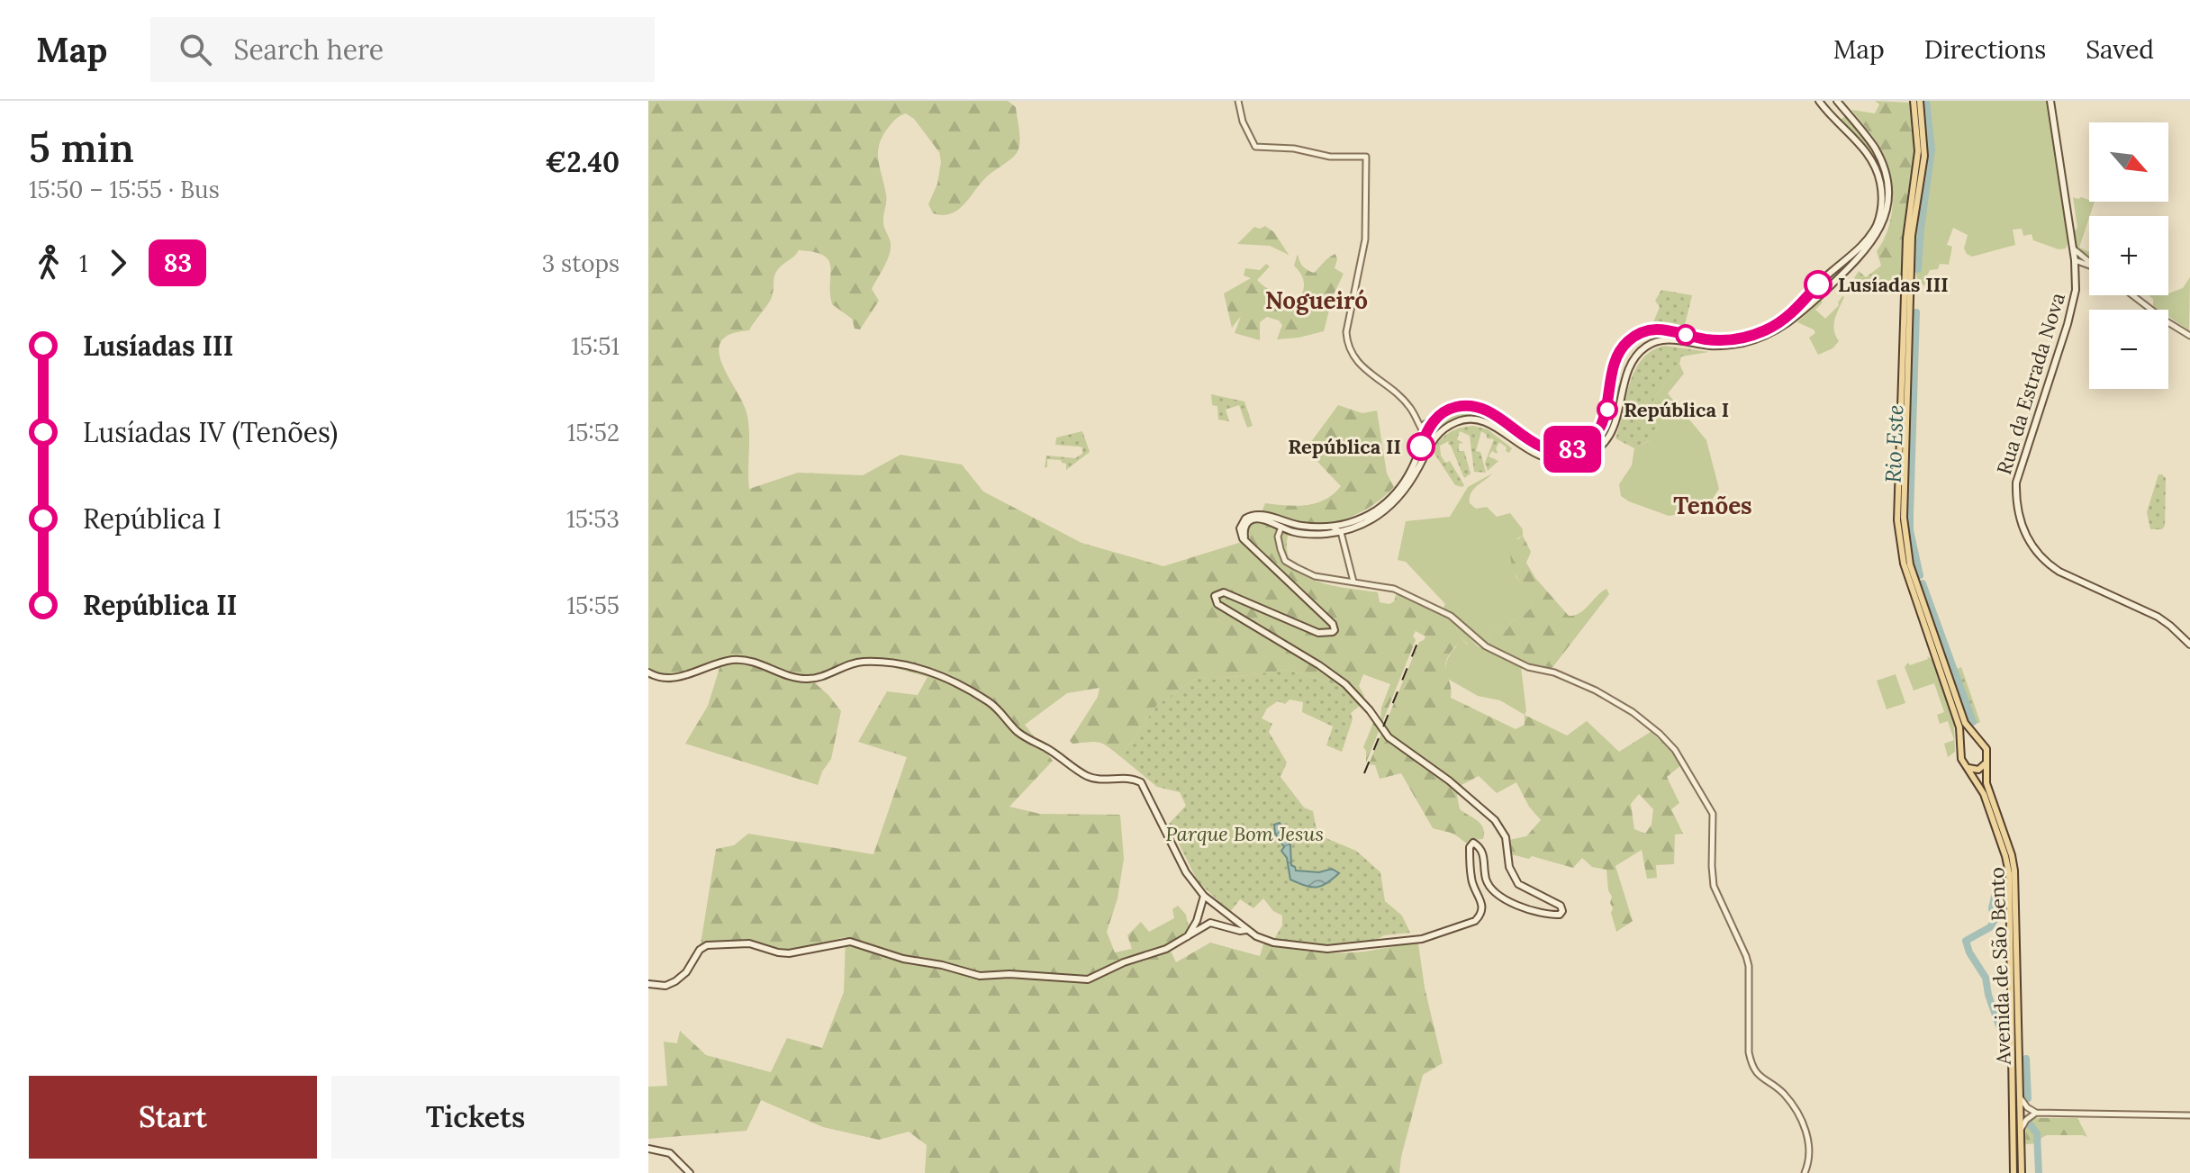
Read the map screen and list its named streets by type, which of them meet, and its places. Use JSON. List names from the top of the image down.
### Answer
{
  "streets": {
    "main road": ["Rua da Estrada Nova", "Avenida de São Bento"]
  },
  "districts": ["Nogueiró", "Tenões"],
  "water": ["Rio Este"],
  "parks": ["Parque Bom Jesus"],
  "places": ["Lusíadas III", "República I", "República II"],
  "lines": ["bus line 83"],
  "north": "bottom right",
  "page": {
    "header": "Map",
    "search": "Search here",
    "nav": ["Map", "Directions", "Saved"],
    "heading": ["5 min", "15:50 – 15:55 · Bus", "€2.40"],
    "on_map": "83",
    "map_buttons": ["+", "−"],
    "legs": ["1", "83", "3 stops"],
    "list": [
      {
        "name": "Lusíadas III",
        "value": "15:51"
      },
      {
        "name": "Lusíadas IV (Tenões)",
        "value": "15:52"
      },
      {
        "name": "República I",
        "value": "15:53"
      },
      {
        "name": "República II",
        "value": "15:55"
      }
    ],
    "buttons": ["Start", "Tickets"]
  }
}
